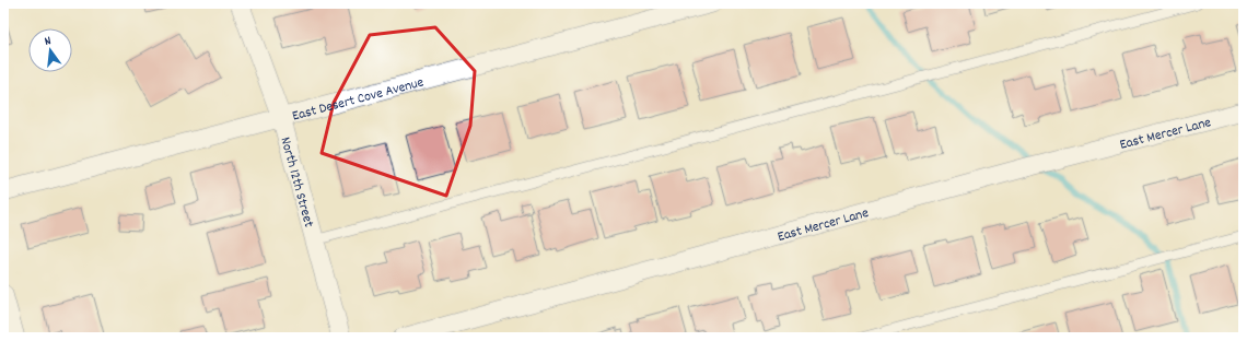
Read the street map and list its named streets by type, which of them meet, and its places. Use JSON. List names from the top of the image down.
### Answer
{
  "streets": {
    "street": ["East Desert Cove Avenue", "East Mercer Lane", "North 12th Street"]
  },
  "crossings": [
    ["East Desert Cove Avenue", "North 12th Street"]
  ],
  "north": "top"
}
